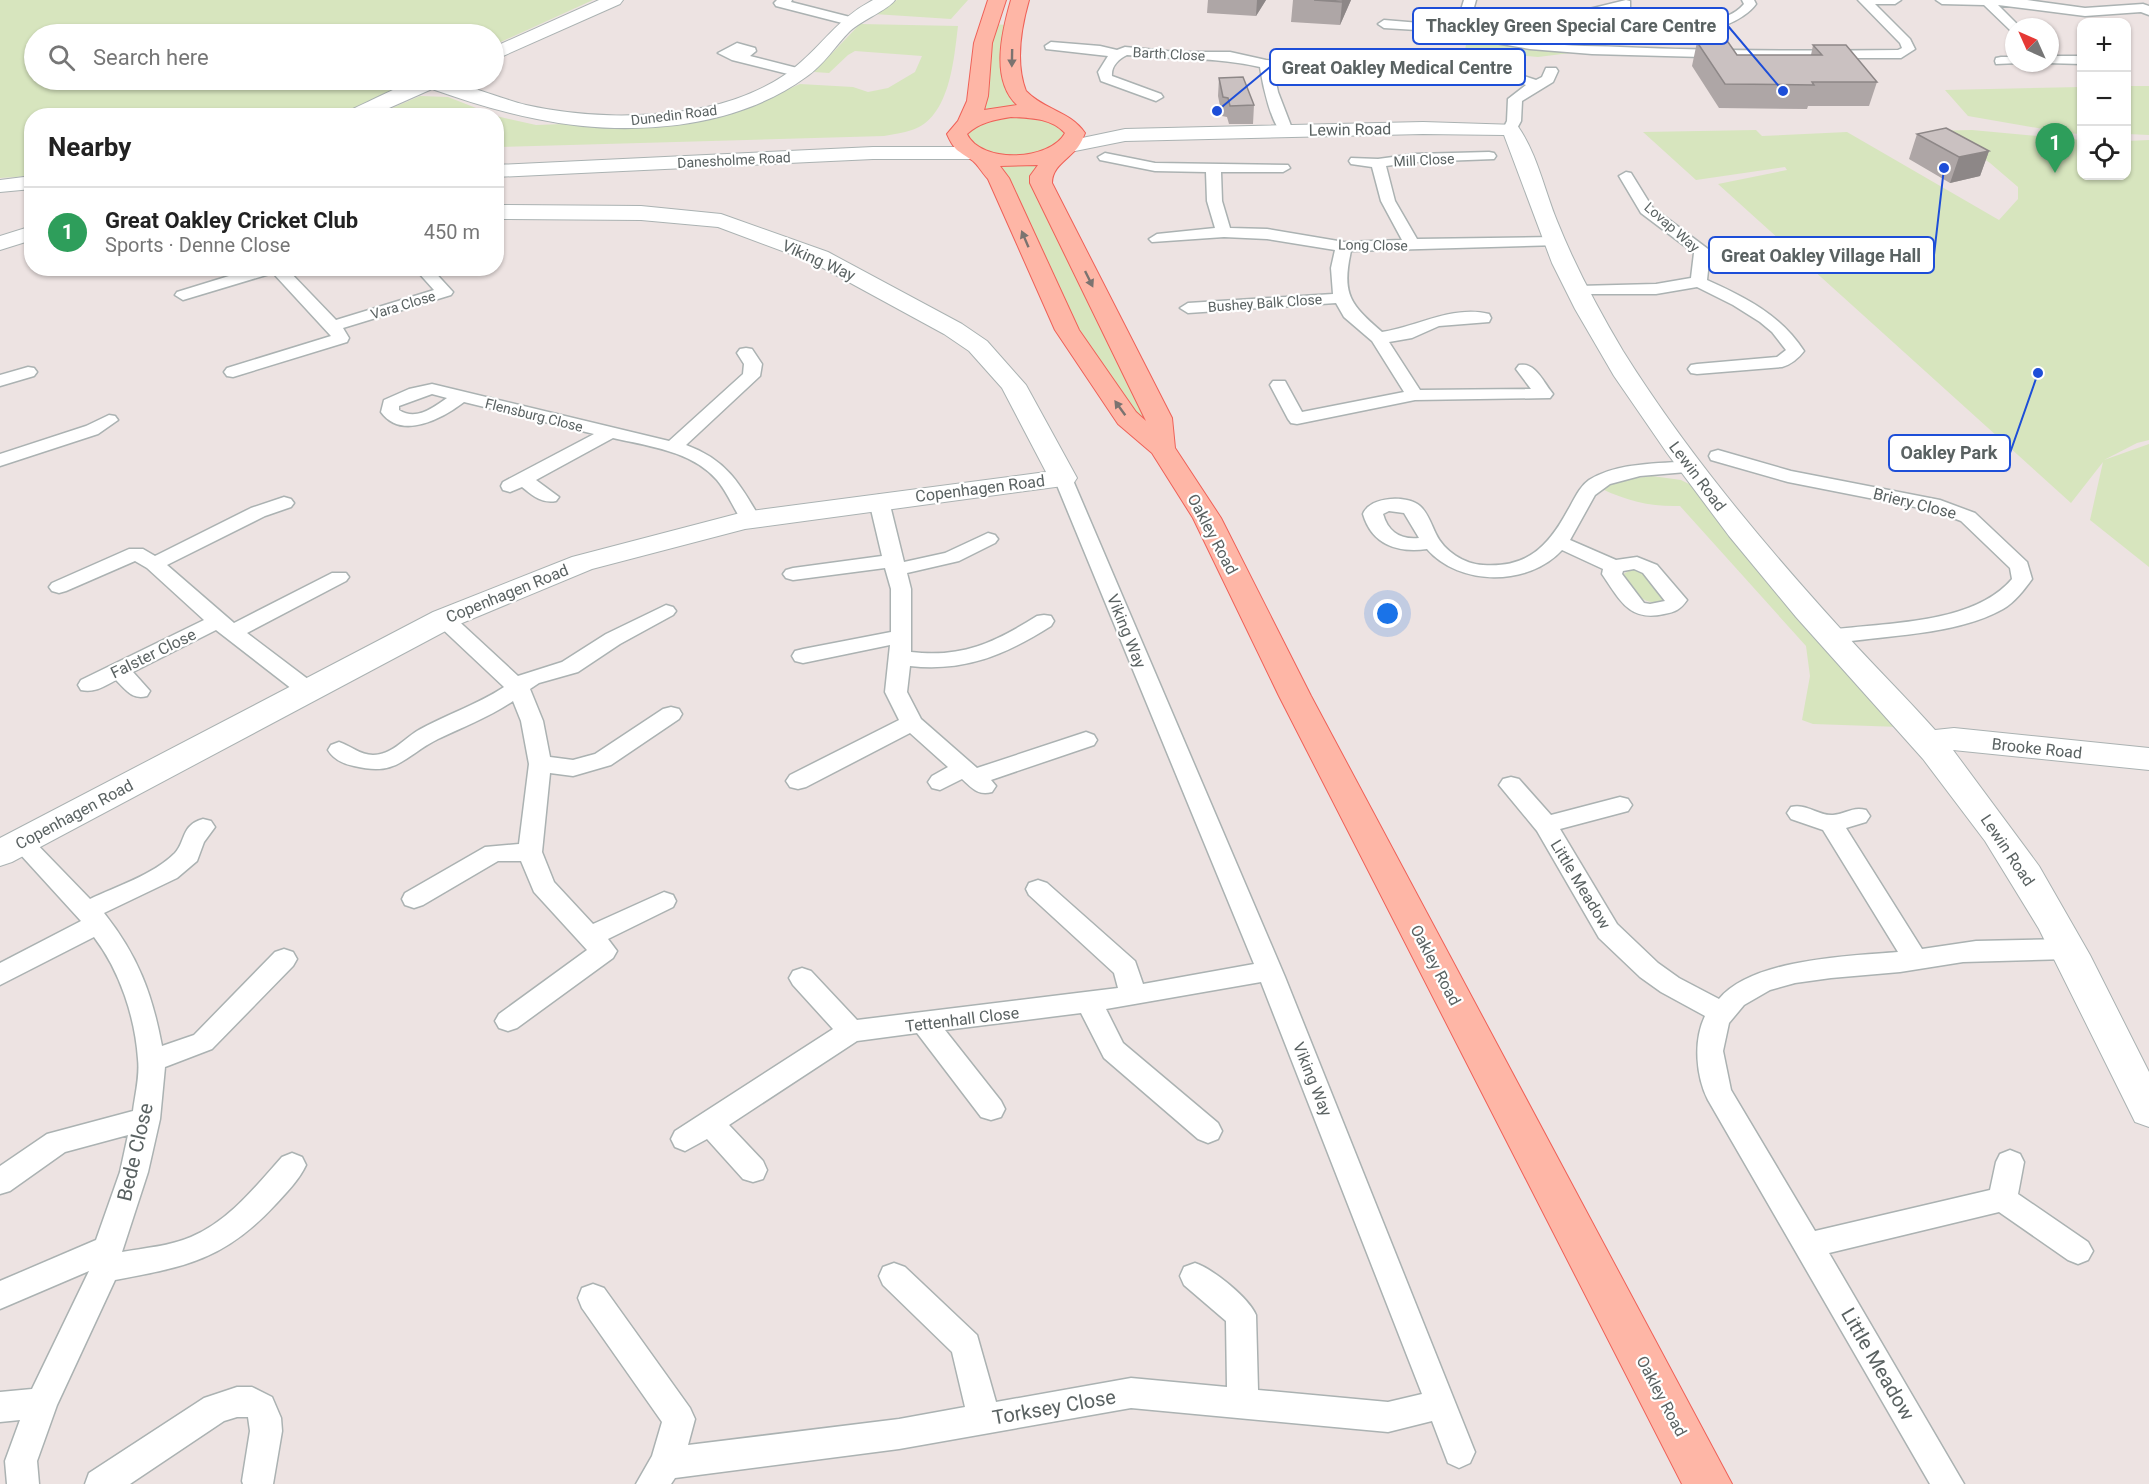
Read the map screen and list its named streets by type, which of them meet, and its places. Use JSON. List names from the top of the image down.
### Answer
{
  "streets": {
    "main road": ["Oakley Road"],
    "street": [
      "Barth Close",
      "Dunedin Road",
      "Lewin Road",
      "Danesholme Road",
      "Mill Close",
      "Lovap Way",
      "Long Close",
      "Viking Way",
      "Bushey Balk Close",
      "Vara Close",
      "Flensburg Close",
      "Copenhagen Road",
      "Briery Close",
      "Falster Close",
      "Brooke Road",
      "Little Meadow",
      "Tettenhall Close",
      "Bede Close",
      "Torksey Close"
    ]
  },
  "crossings": [
    ["Lewin Road", "Long Close"],
    ["Lewin Road", "Briery Close"],
    ["Lewin Road", "Oakley Road"],
    ["Lewin Road", "Brooke Road"],
    ["Danesholme Road", "Oakley Road"],
    ["Mill Close", "Long Close"],
    ["Viking Way", "Copenhagen Road"],
    ["Viking Way", "Tettenhall Close"],
    ["Viking Way", "Torksey Close"],
    ["Flensburg Close", "Copenhagen Road"],
    ["Copenhagen Road", "Falster Close"],
    ["Copenhagen Road", "Bede Close"]
  ],
  "places": [
    "Thackley Green Special Care Centre",
    "Great Oakley Medical Centre",
    "Great Oakley Village Hall",
    "Oakley Park"
  ],
  "north": "top left",
  "page": {
    "map_buttons": ["+", "−"],
    "search": "Search here",
    "heading": "Nearby",
    "pins": "1",
    "list": [
      {
        "mark": "1",
        "name": "Great Oakley Cricket Club",
        "note": "Sports · Denne Close",
        "value": "450 m"
      }
    ]
  }
}
